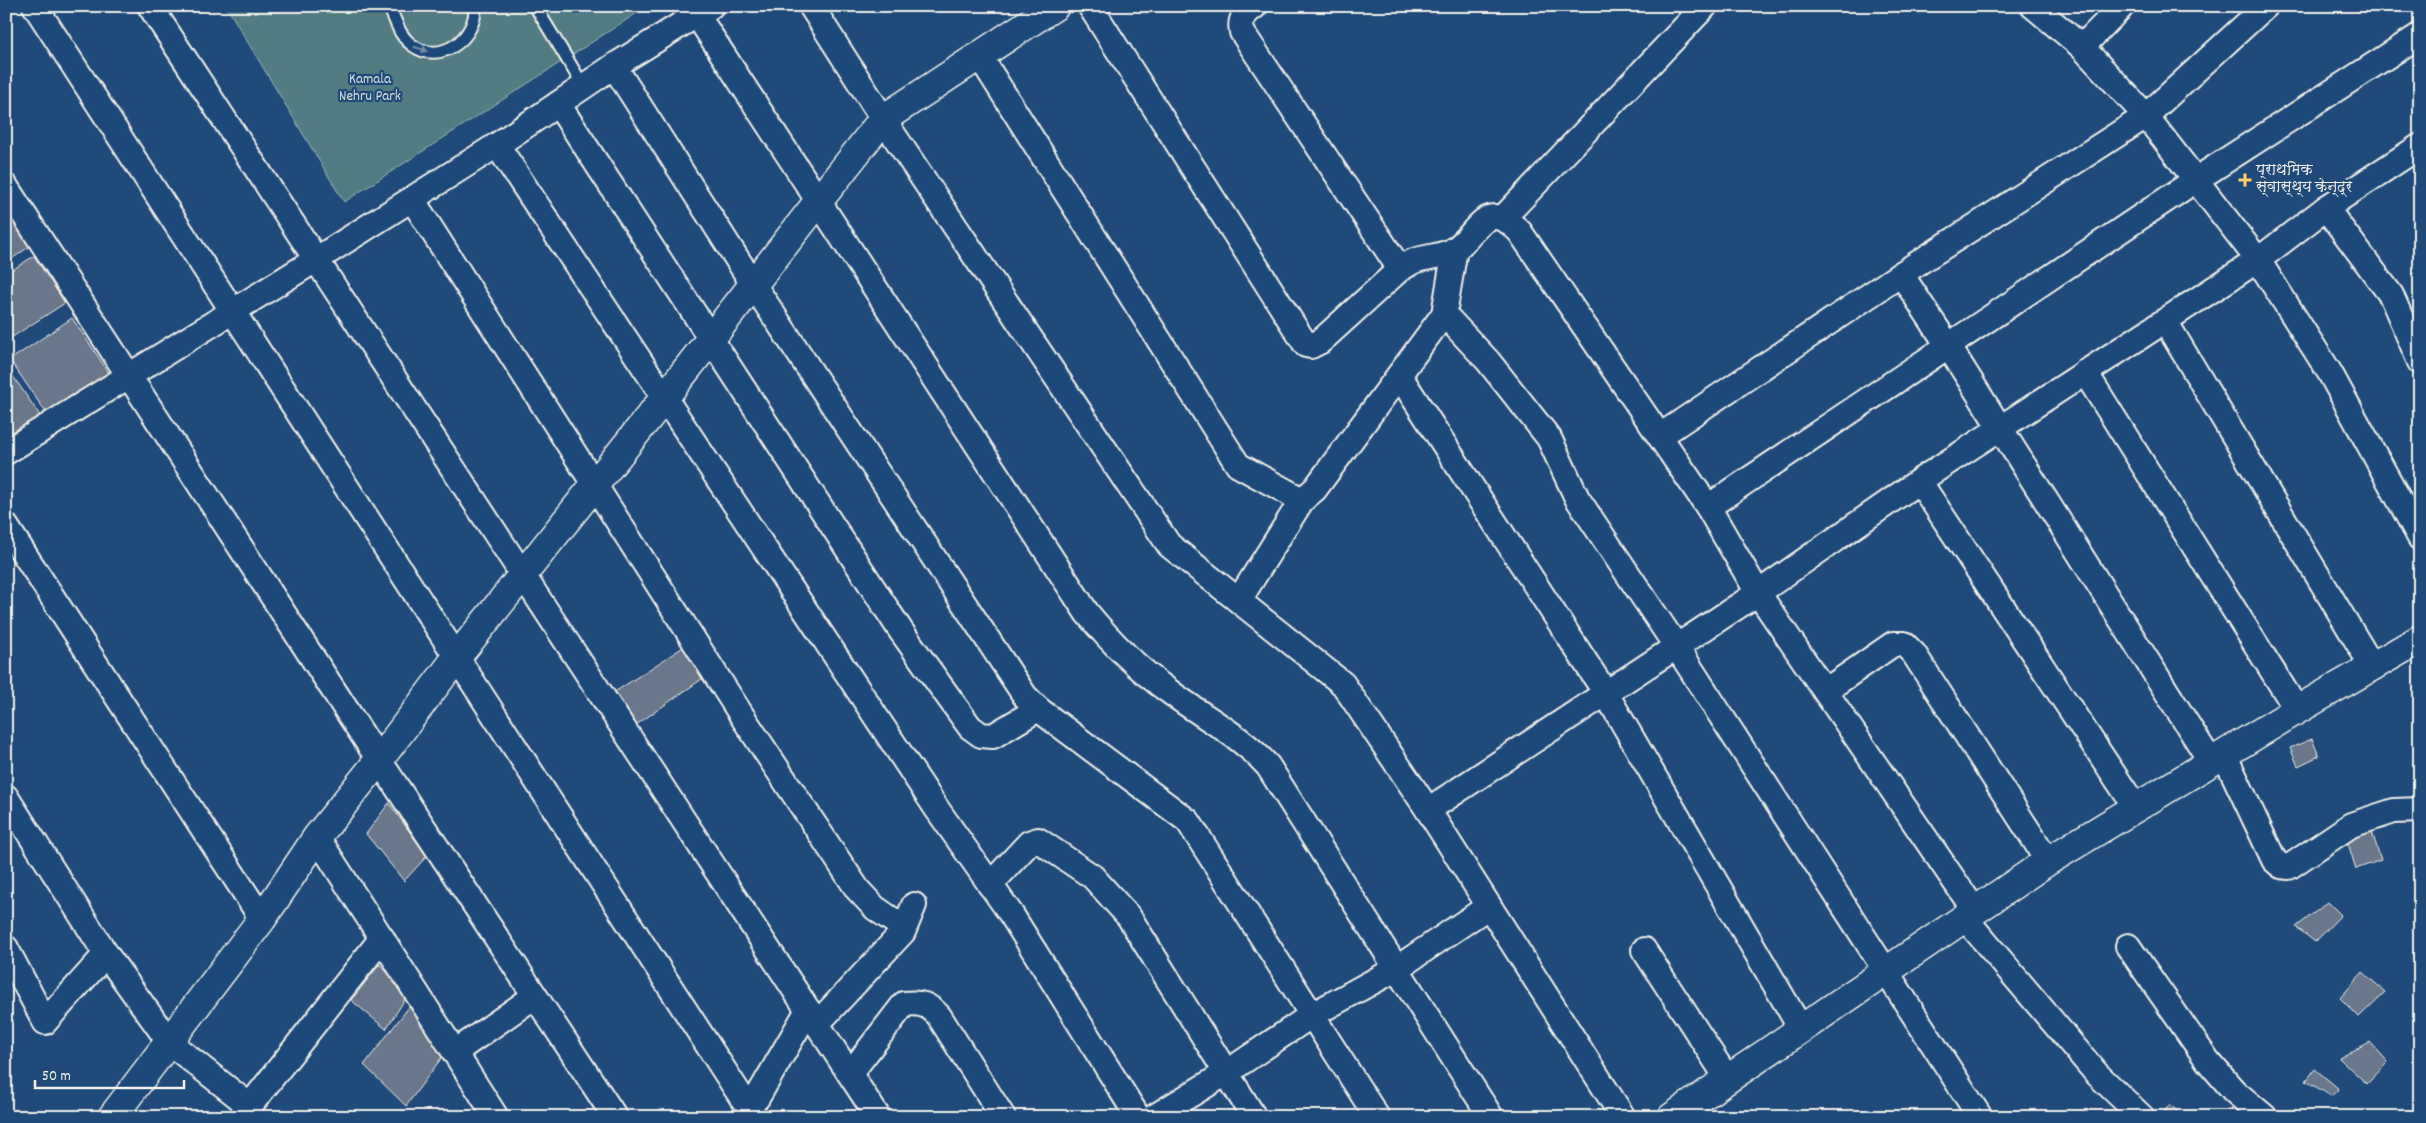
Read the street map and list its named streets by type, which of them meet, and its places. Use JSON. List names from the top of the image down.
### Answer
{
  "parks": ["Kamala Nehru Park"],
  "places": {
    "health": ["प्राथमिक स्वास्थ्य केन्द्र"]
  },
  "scale_bar": "50 m"
}
